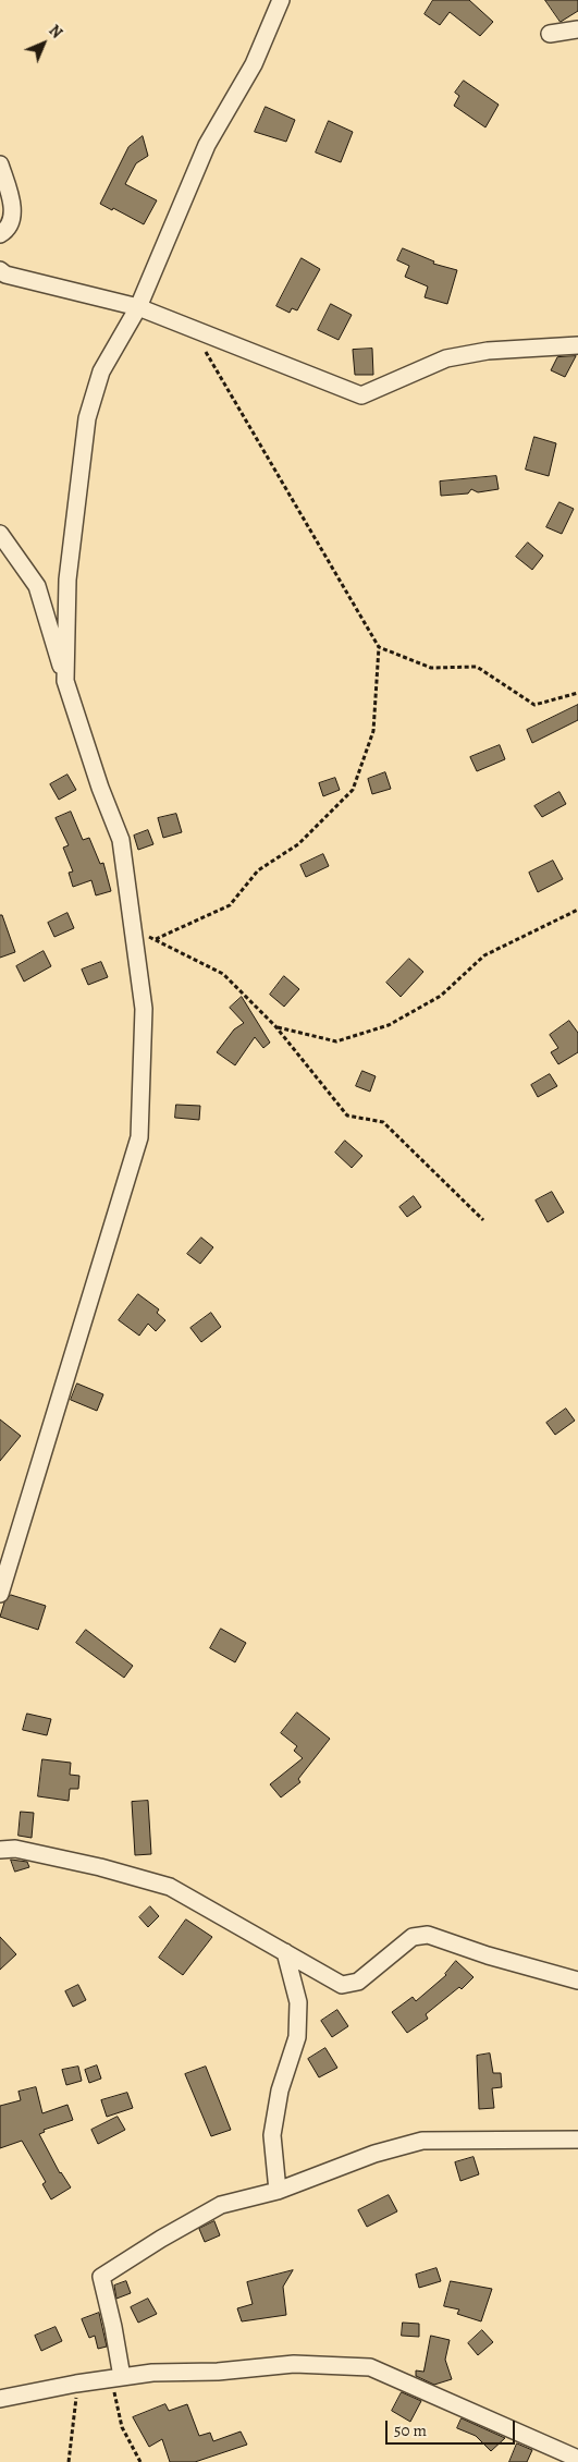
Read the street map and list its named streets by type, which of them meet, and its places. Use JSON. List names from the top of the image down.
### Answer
{
  "scale_bar": "50 m",
  "north": "top right"
}
